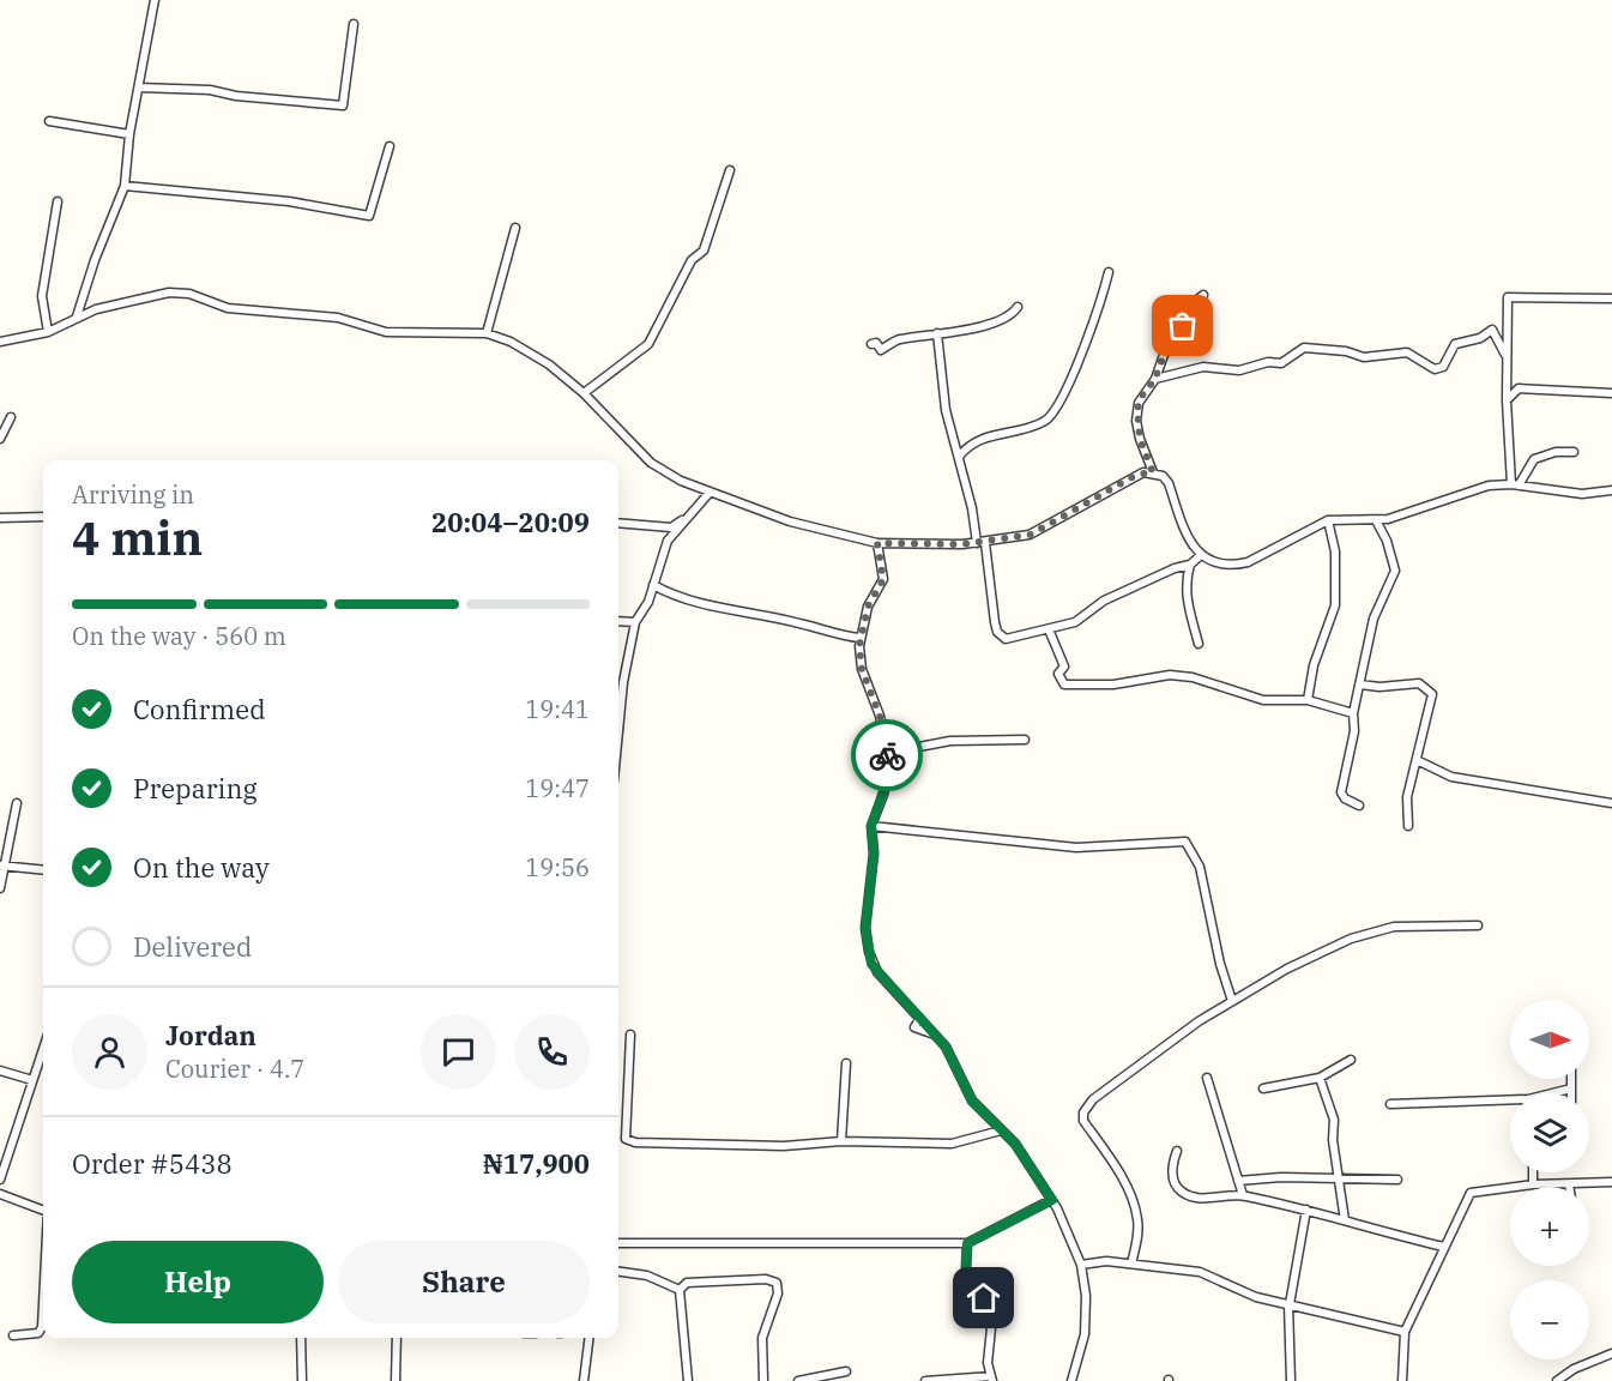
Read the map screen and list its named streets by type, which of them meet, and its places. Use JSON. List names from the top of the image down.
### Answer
{
  "north": "right",
  "page": {
    "heading": ["4 min", "Arriving in", "20:04–20:09"],
    "panel": [
      "Jordan",
      "Courier · 4.7",
      "Order #5438",
      "₦17,900"
    ],
    "bar": "On the way · 560 m",
    "list": [
      ["Confirmed", "19:41"],
      ["Preparing", "19:47"],
      ["On the way", "19:56"],
      "Delivered"
    ],
    "map_buttons": ["+", "−"],
    "buttons": ["Help", "Share"]
  }
}
